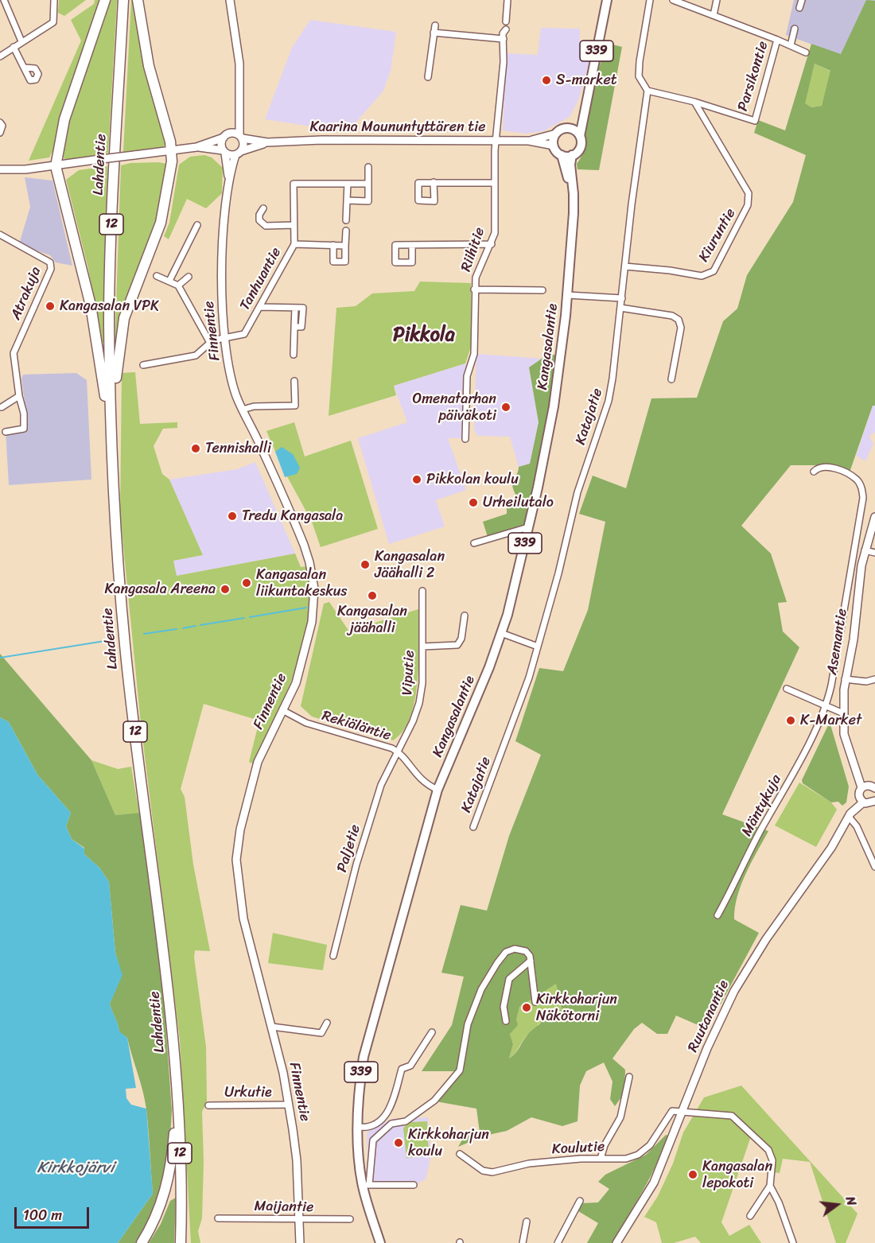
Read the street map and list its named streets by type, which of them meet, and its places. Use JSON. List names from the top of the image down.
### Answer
{
  "streets": {
    "highway": ["Lahdentie", "12"],
    "main road": [
      "339",
      "Kaarina Maununtyttären tie",
      "Finnentie",
      "Kangasalantie",
      "Asemantie",
      "Ruutanantie"
    ],
    "street": [
      "Parsikontie",
      "Kiuruntie",
      "Riihitie",
      "Tanhuantie",
      "Atrakuja",
      "Katajatie",
      "Viputie",
      "Rekiäläntie",
      "Mäntykuja",
      "Paljetie",
      "Urkutie",
      "Koulutie",
      "Maijantie"
    ]
  },
  "crossings": [
    ["339", "Kaarina Maununtyttären tie"],
    ["339", "Kangasalantie"],
    ["Parsikontie", "Kiuruntie"],
    ["Kaarina Maununtyttären tie", "Riihitie"],
    ["Kaarina Maununtyttären tie", "Finnentie"],
    ["Kaarina Maununtyttären tie", "Kangasalantie"],
    ["Kiuruntie", "Katajatie"],
    ["Tanhuantie", "Finnentie"],
    ["Finnentie", "Rekiäläntie"],
    ["Finnentie", "Urkutie"],
    ["Finnentie", "Maijantie"],
    ["Kangasalantie", "Rekiäläntie"],
    ["Asemantie", "Ruutanantie"],
    ["Viputie", "Rekiäläntie"],
    ["Viputie", "Paljetie"],
    ["Rekiäläntie", "Paljetie"],
    ["Ruutanantie", "Koulutie"]
  ],
  "districts": ["Pikkola"],
  "water": ["Kirkkojärvi"],
  "places": [
    "S-market",
    "Kangasalan VPK",
    "Omenatarhan päiväkoti",
    "Tennishalli",
    "Pikkolan koulu",
    "Urheilutalo",
    "Tredu Kangasala",
    "Kangasalan Jäähalli 2",
    "Kangasalan liikuntakeskus",
    "Kangasala Areena",
    "Kangasalan jäähalli",
    "K-Market",
    "Kirkkoharjun Näkötorni",
    "Kirkkoharjun koulu",
    "Kangasalan lepokoti"
  ],
  "scale_bar": "100 m",
  "north": "right"
}
